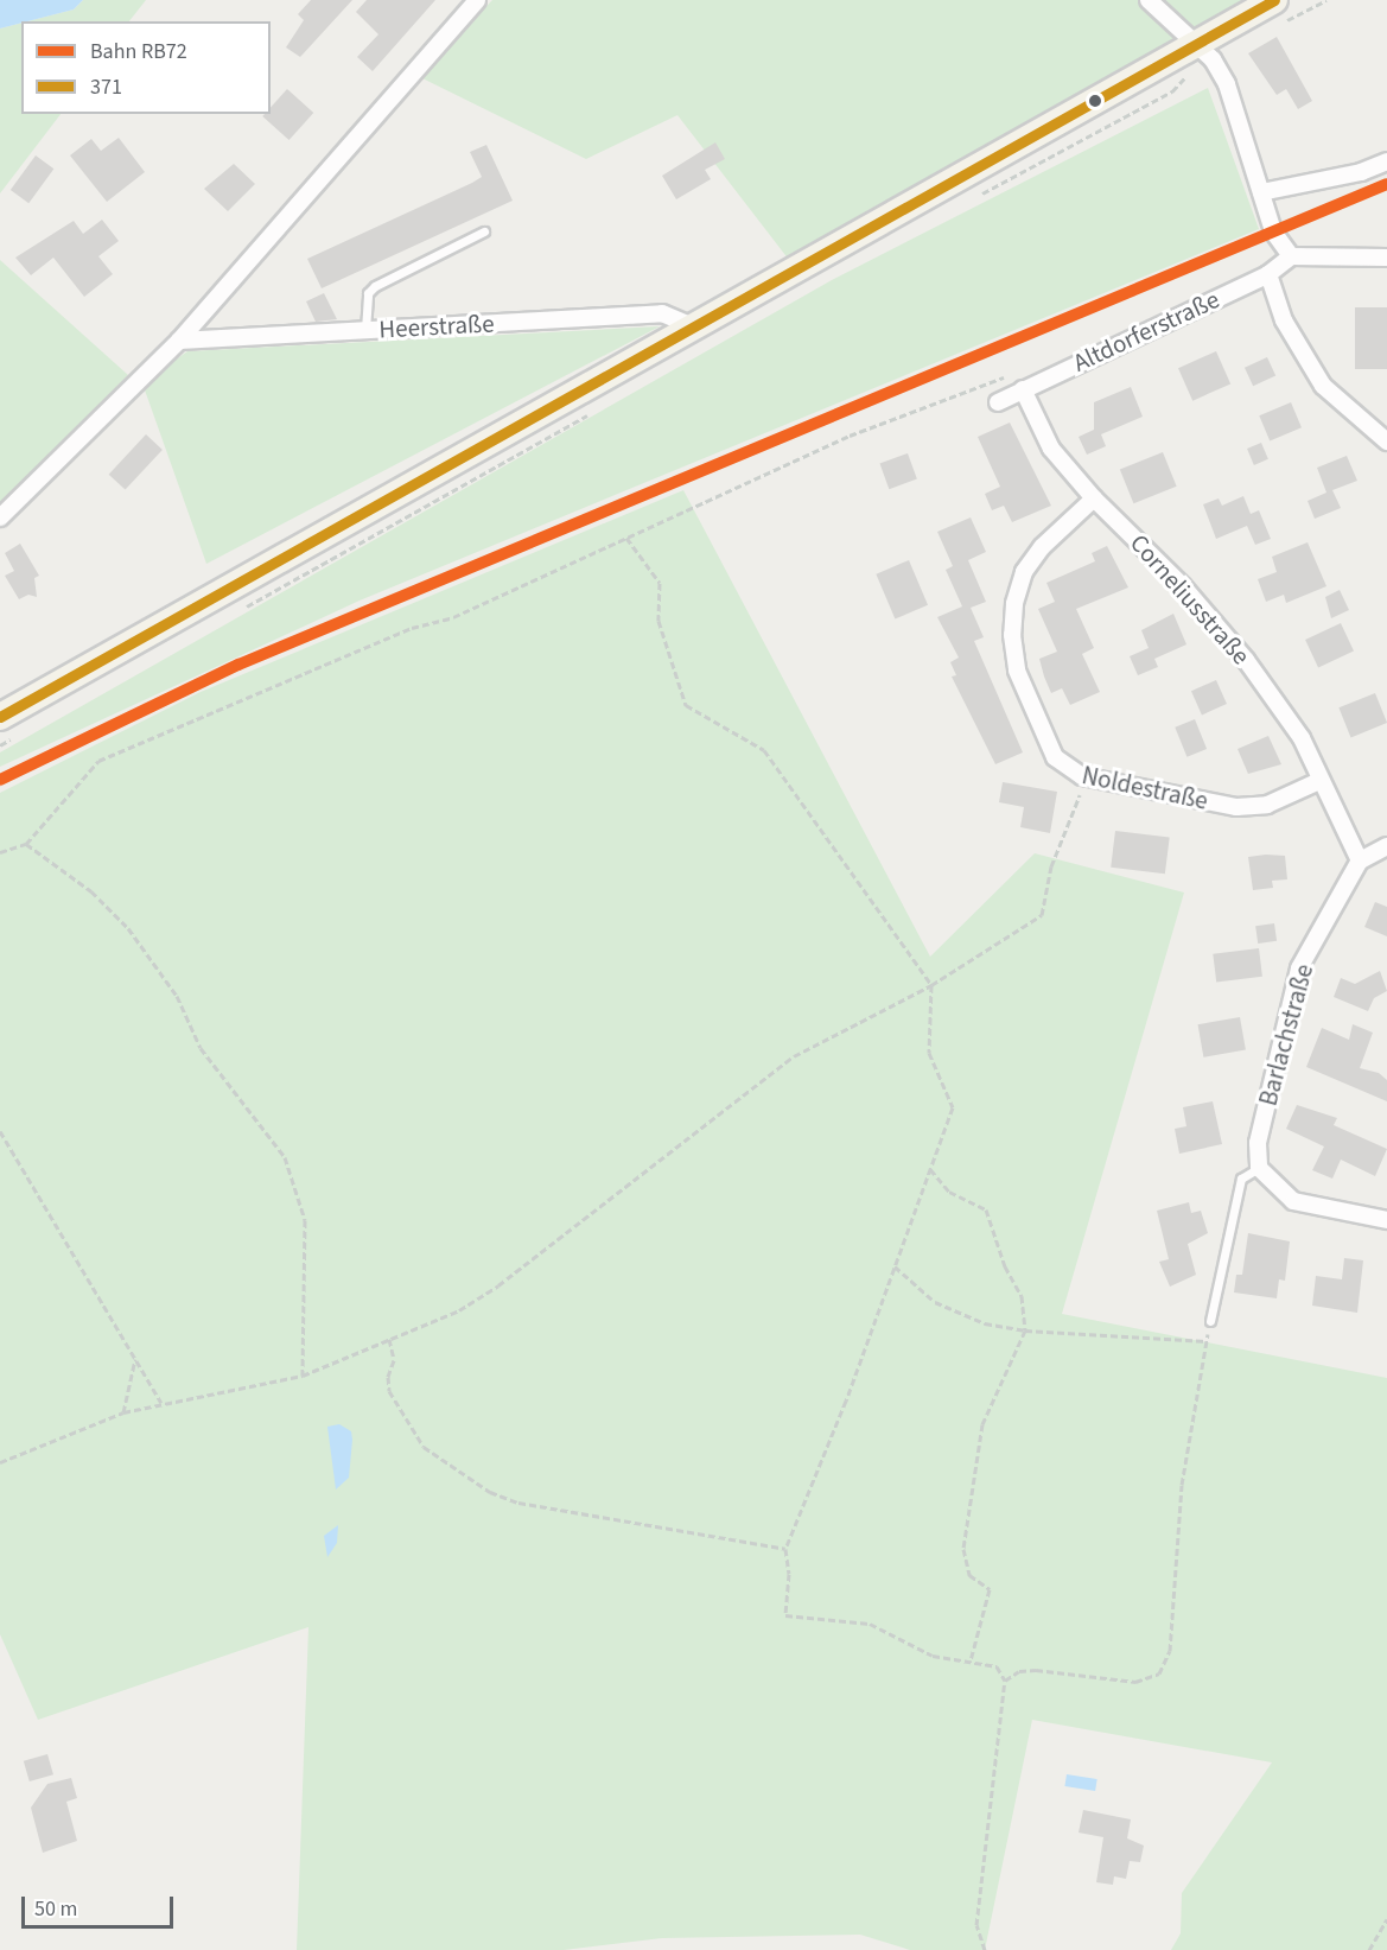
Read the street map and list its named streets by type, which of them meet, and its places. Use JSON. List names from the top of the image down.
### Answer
{
  "streets": {
    "street": [
      "Heerstraße",
      "Altdorferstraße",
      "Corneliusstraße",
      "Noldestraße",
      "Barlachstraße"
    ]
  },
  "crossings": [
    ["Altdorferstraße", "Corneliusstraße"],
    ["Corneliusstraße", "Noldestraße"],
    ["Corneliusstraße", "Barlachstraße"]
  ],
  "lines": ["transit line 371", "rail line RB72"],
  "legend": ["Bahn RB72", "371"],
  "scale_bar": "50 m"
}
